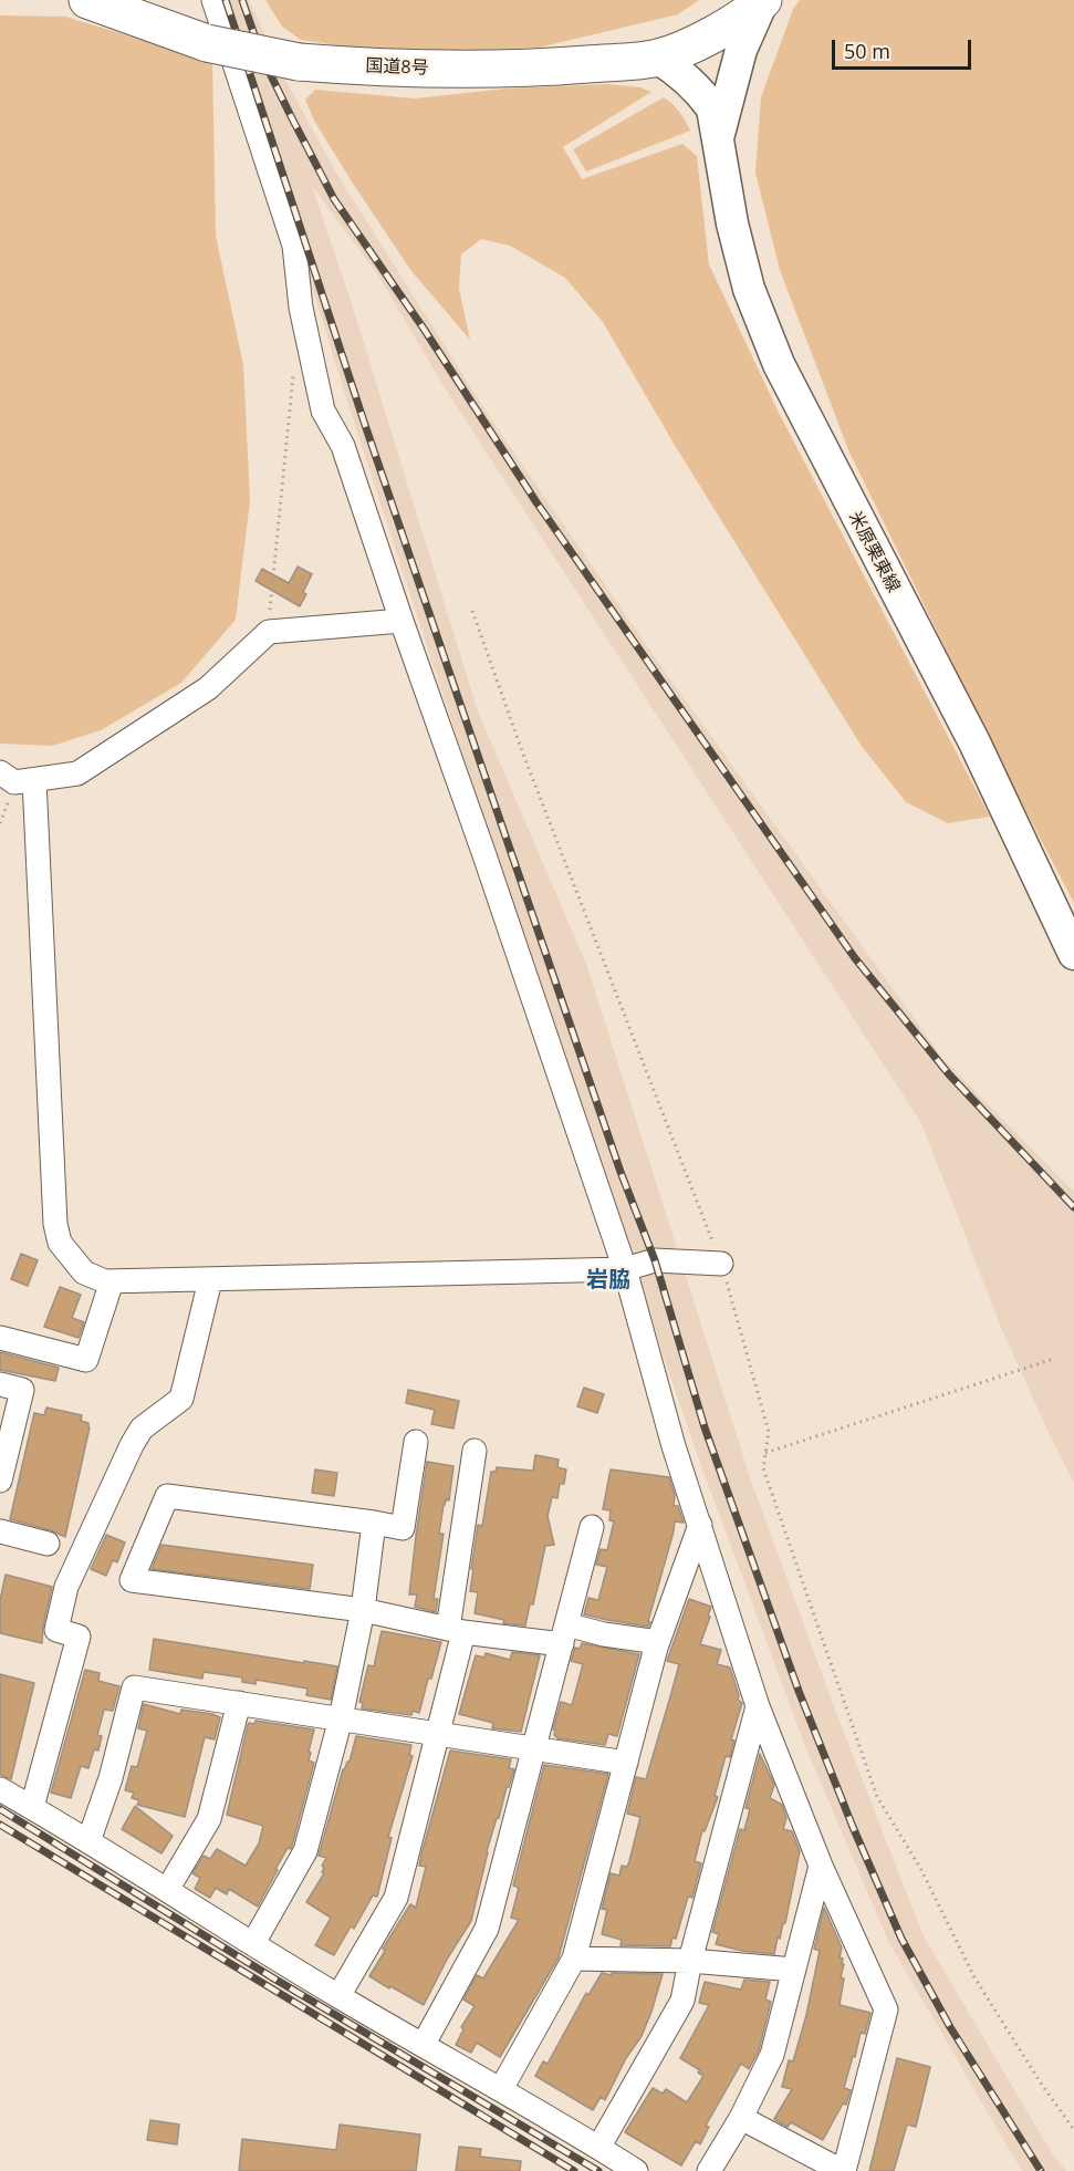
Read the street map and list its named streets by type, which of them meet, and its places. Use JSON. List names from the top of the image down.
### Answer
{
  "streets": {
    "highway": ["国道8号"],
    "main road": ["米原栗東線"]
  },
  "crossings": [
    ["国道8号", "米原栗東線"]
  ],
  "districts": ["岩脇"],
  "scale_bar": "50 m"
}
